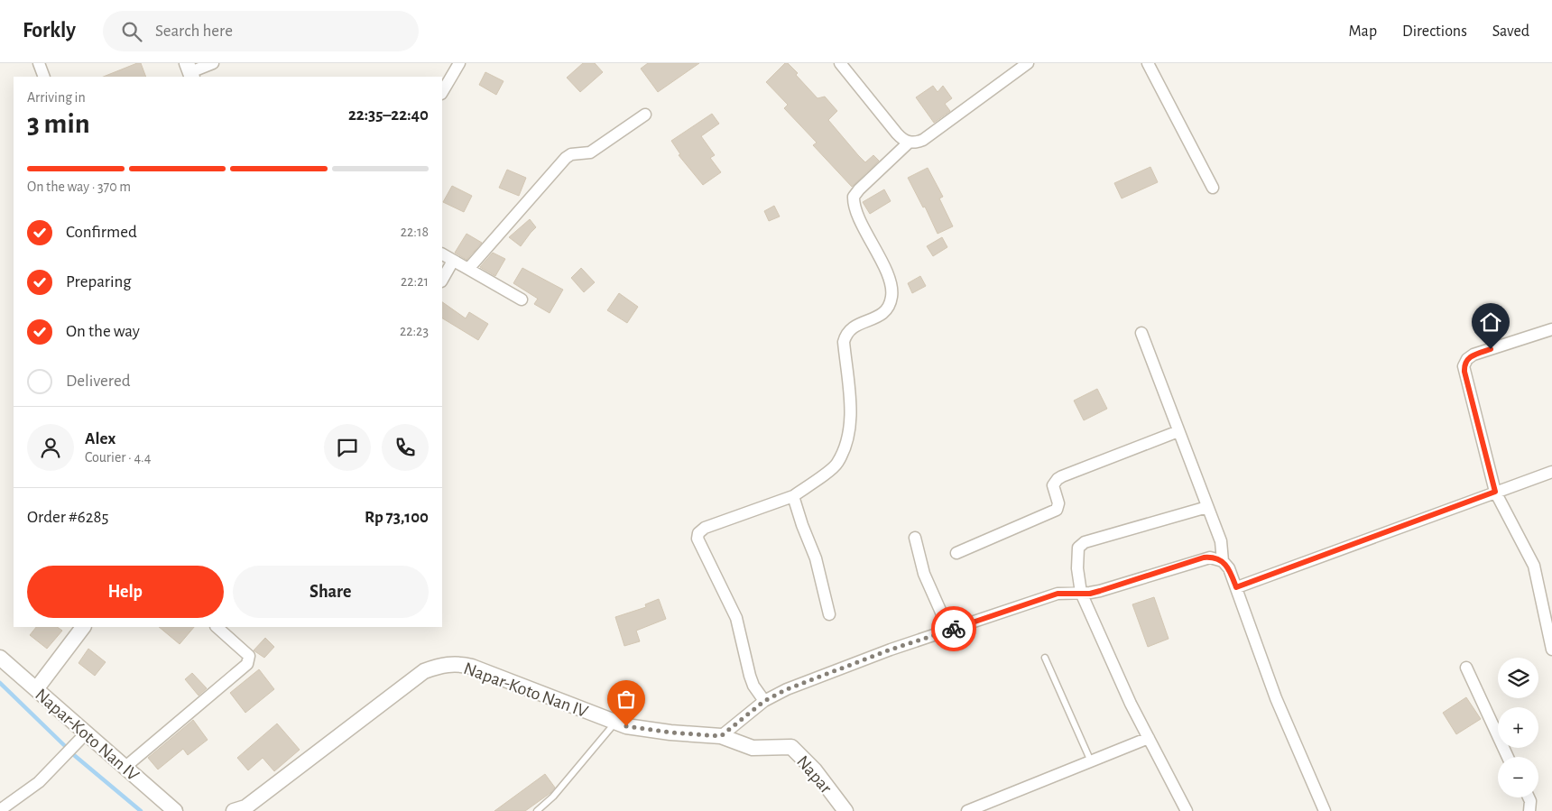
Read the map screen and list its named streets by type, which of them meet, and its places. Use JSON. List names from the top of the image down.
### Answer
{
  "streets": {
    "street": ["Napar-Koto Nan IV", "Napar"]
  },
  "crossings": [
    ["Napar-Koto Nan IV", "Napar"]
  ],
  "page": {
    "header": "Forkly",
    "search": "Search here",
    "nav": ["Map", "Directions", "Saved"],
    "heading": ["3 min", "Arriving in", "22:35–22:40"],
    "panel": [
      "Alex",
      "Courier · 4.4",
      "Order #6285",
      "Rp 73,100"
    ],
    "bar": "On the way · 370 m",
    "list": [
      ["Confirmed", "22:18"],
      ["Preparing", "22:21"],
      ["On the way", "22:23"],
      "Delivered"
    ],
    "buttons": ["Help", "Share"],
    "map_buttons": ["+", "−"]
  }
}
